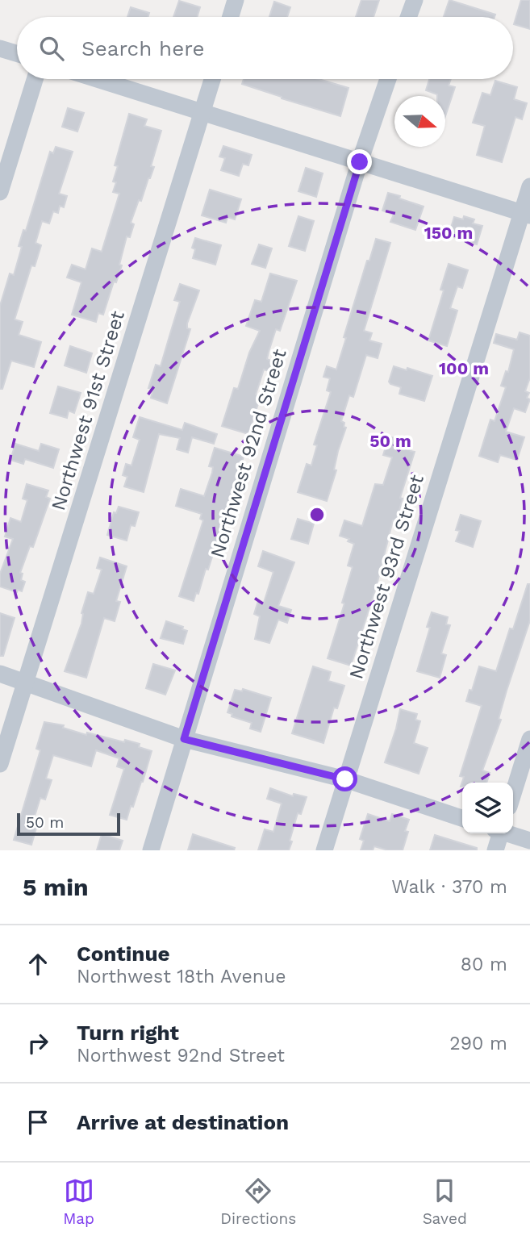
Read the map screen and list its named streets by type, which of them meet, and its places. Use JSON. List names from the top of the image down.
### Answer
{
  "streets": {
    "street": ["Northwest 91st Street", "Northwest 92nd Street", "Northwest 93rd Street"]
  },
  "scale_bar": "50 m",
  "north": "right",
  "page": {
    "search": "Search here",
    "scale": "50 m",
    "heading": ["5 min", "Walk · 370 m"],
    "list": [
      ["Continue", "Northwest 18th Avenue", "80 m"],
      ["Turn right", "Northwest 92nd Street", "290 m"],
      "Arrive at destination"
    ],
    "nav": ["Map", "Directions", "Saved"]
  },
  "rings": ["150 m", "100 m", "50 m"]
}
